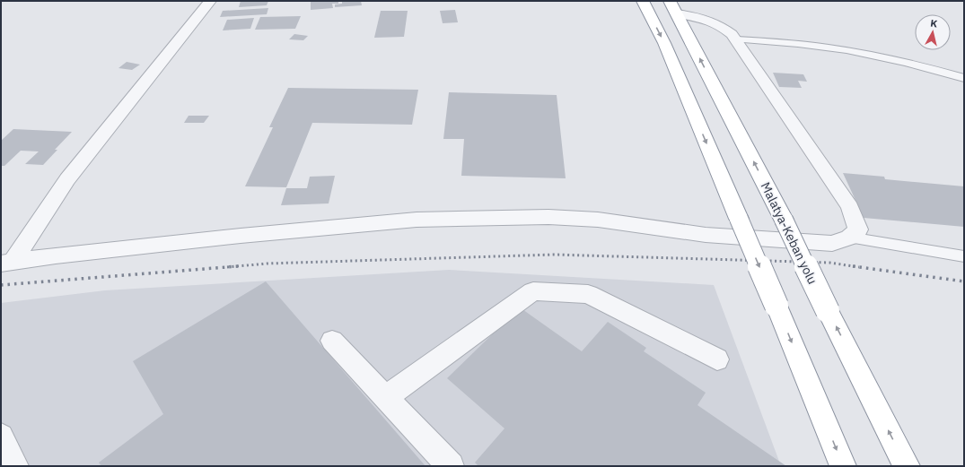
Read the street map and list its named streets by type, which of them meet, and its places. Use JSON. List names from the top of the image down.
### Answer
{
  "streets": {
    "highway": ["Malatya-Keban yolu"]
  },
  "north": "top"
}
